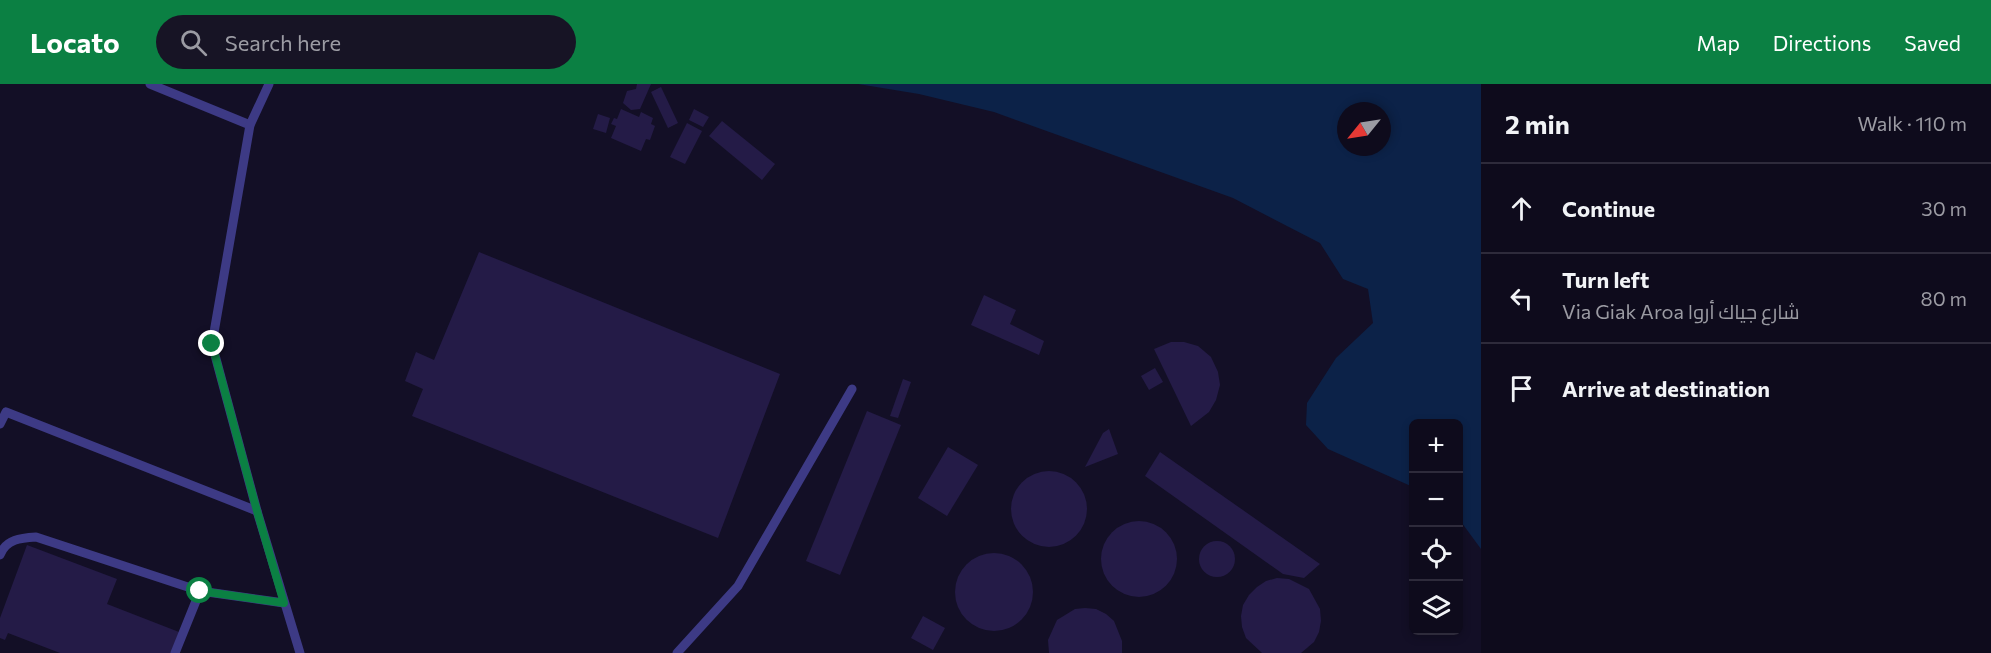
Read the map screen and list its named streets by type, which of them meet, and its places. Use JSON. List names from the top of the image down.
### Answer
{
  "north": "bottom left",
  "page": {
    "header": "Locato",
    "search": "Search here",
    "nav": ["Map", "Directions", "Saved"],
    "heading": ["2 min", "Walk · 110 m"],
    "list": [
      ["Continue", "30 m"],
      ["Turn left", "Via Giak Aroa شارع جياك أروا", "80 m"],
      "Arrive at destination"
    ],
    "map_buttons": ["+", "−"]
  }
}
